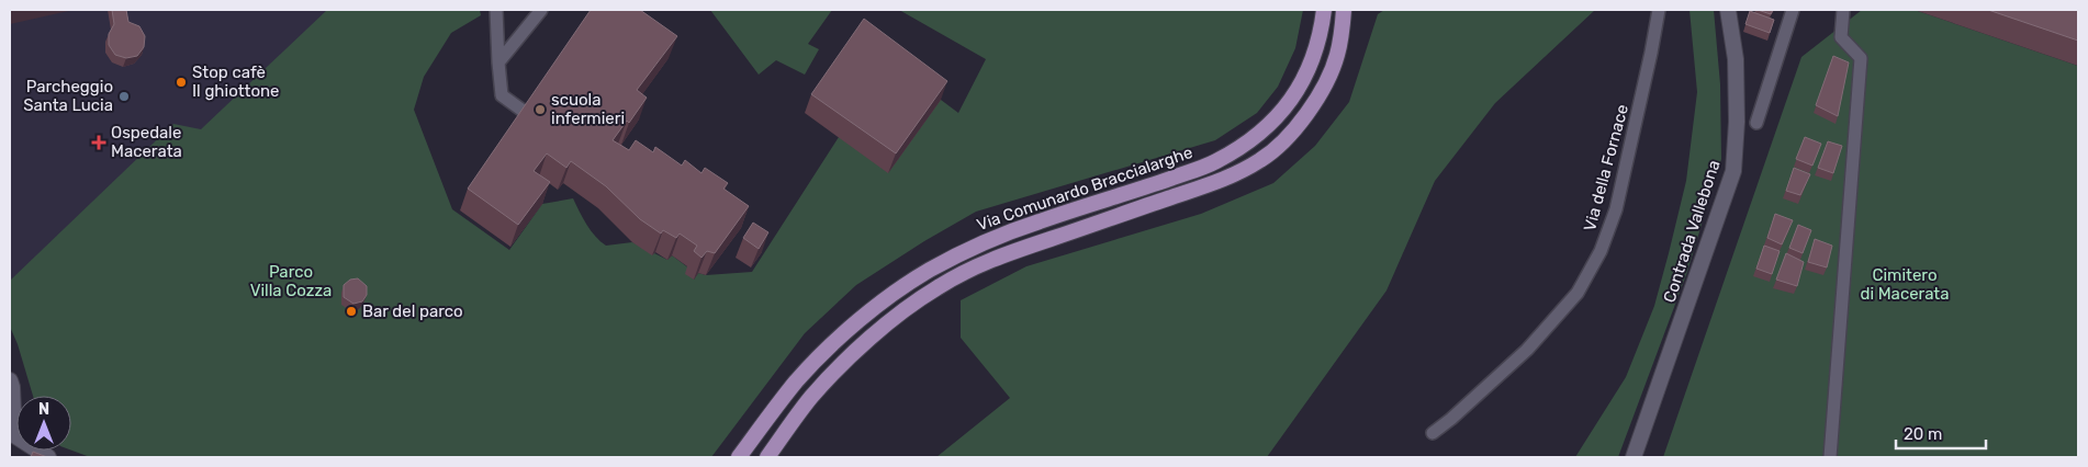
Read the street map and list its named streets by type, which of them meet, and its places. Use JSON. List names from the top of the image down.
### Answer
{
  "streets": {
    "main road": ["Via Comunardo Braccialarghe"],
    "street": ["Contrada Vallebona"],
    "lane": ["Via della Fornace"]
  },
  "parks": ["Parco Villa Cozza", "Cimitero di Macerata"],
  "places": {
    "other": [
      "Stop cafè Il ghiottone",
      "Parcheggio Santa Lucia",
      "scuola infermieri",
      "Bar del parco"
    ],
    "health": ["Ospedale Macerata"]
  },
  "scale_bar": "20 m",
  "north": "top"
}
